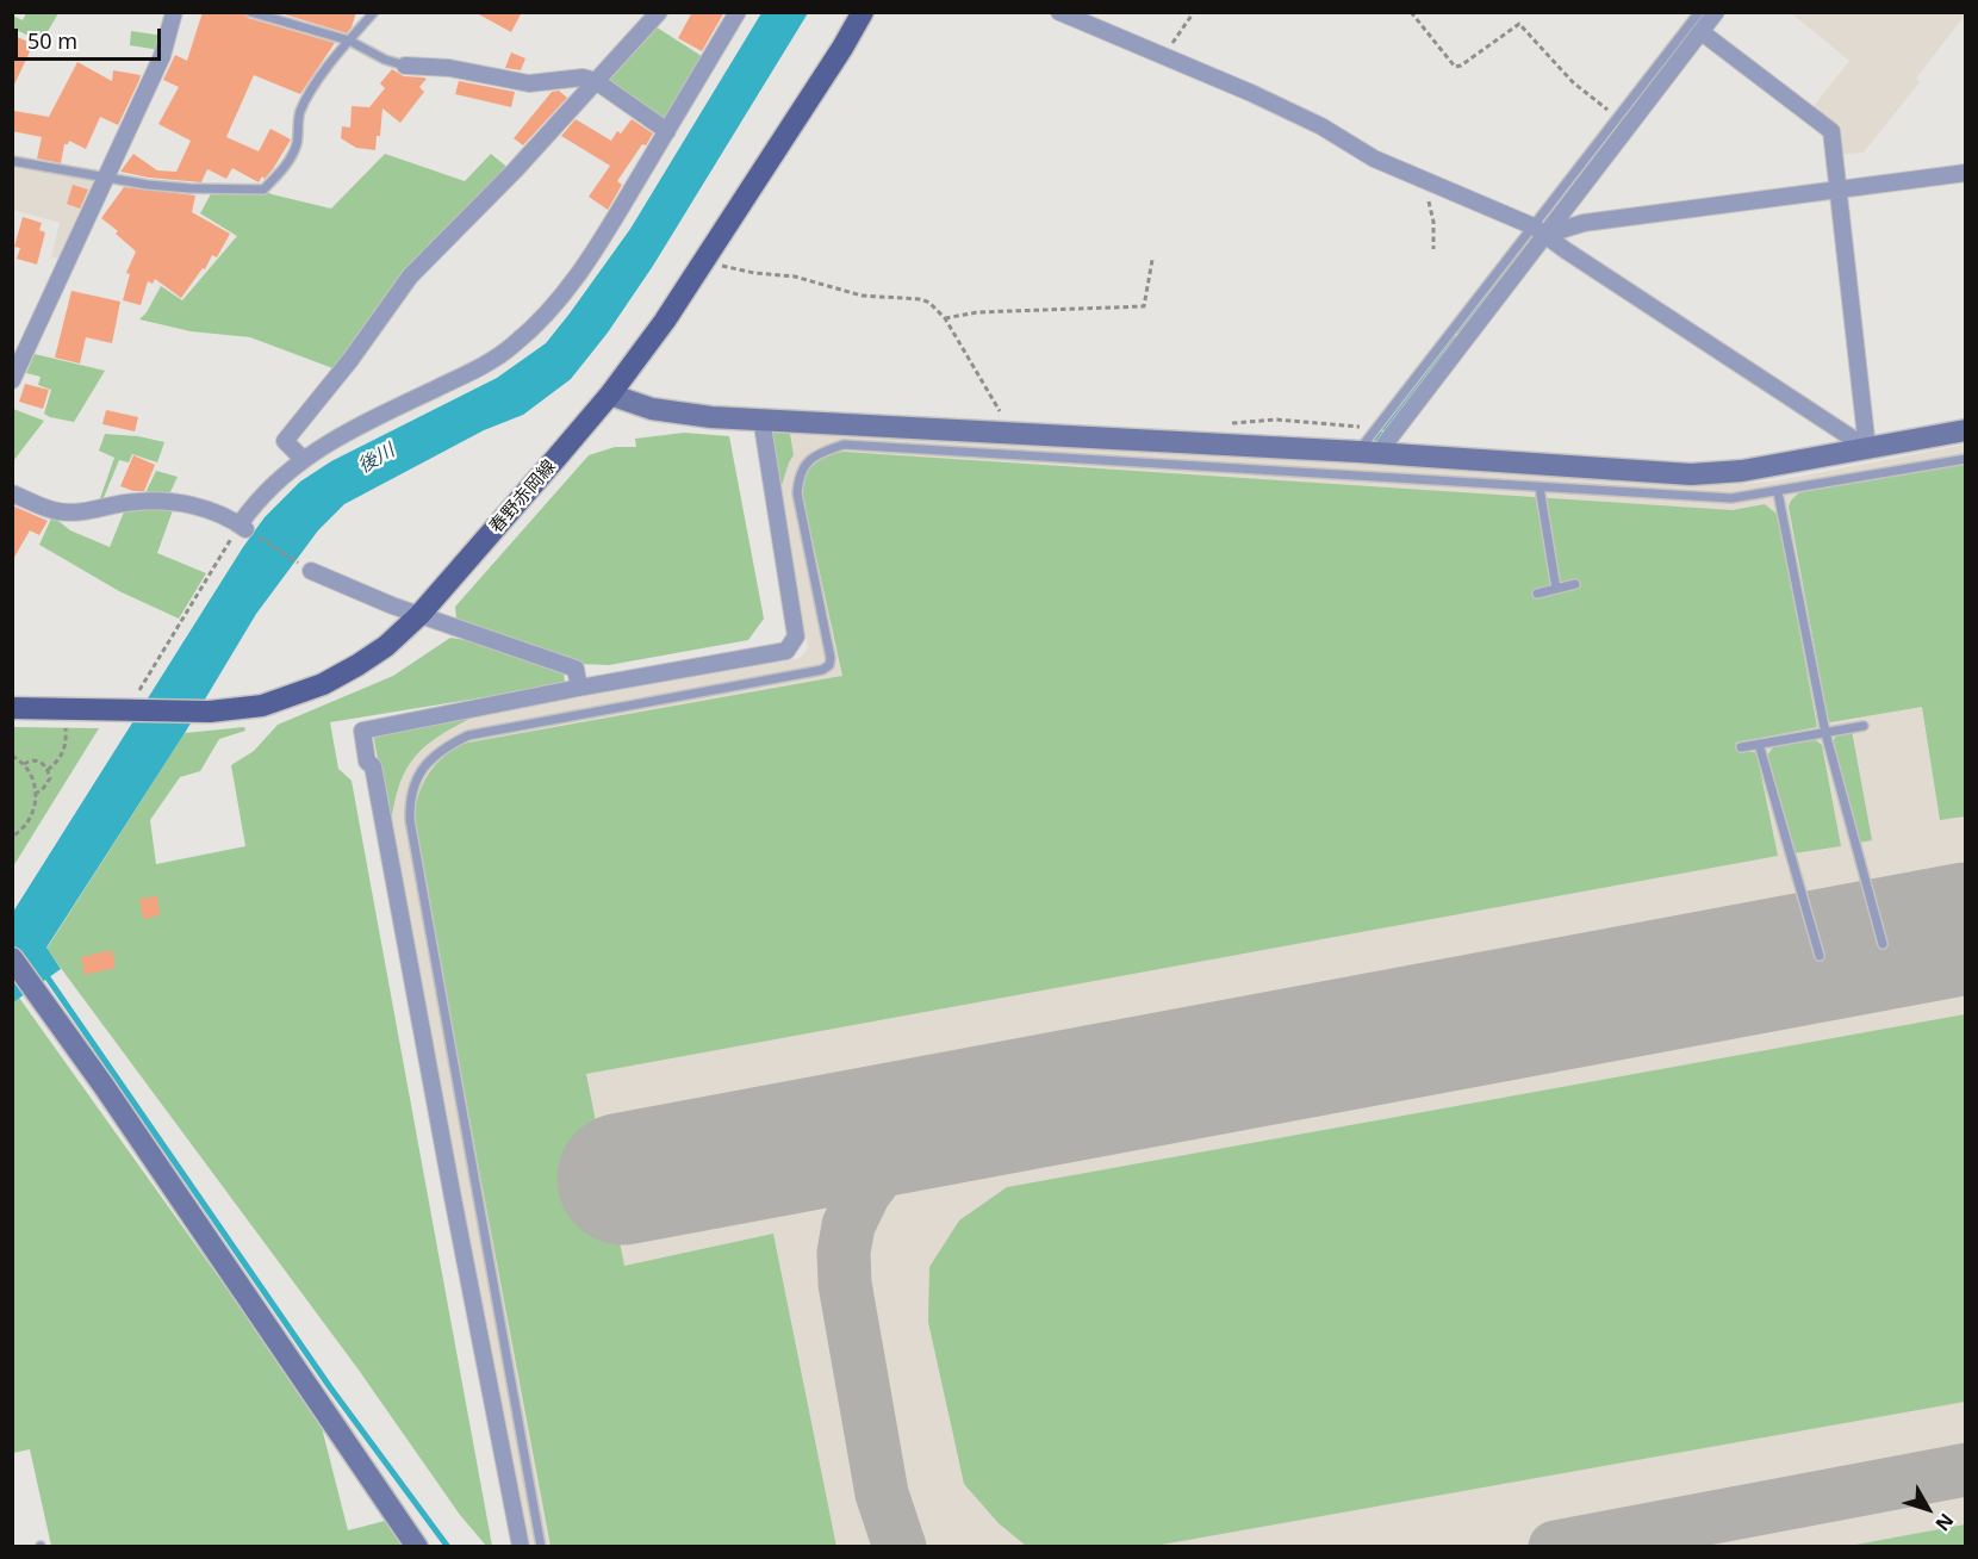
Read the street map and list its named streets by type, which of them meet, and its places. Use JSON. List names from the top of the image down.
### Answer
{
  "streets": {
    "main road": ["春野赤岡線"]
  },
  "water": ["後川"],
  "scale_bar": "50 m",
  "north": "bottom right"
}
